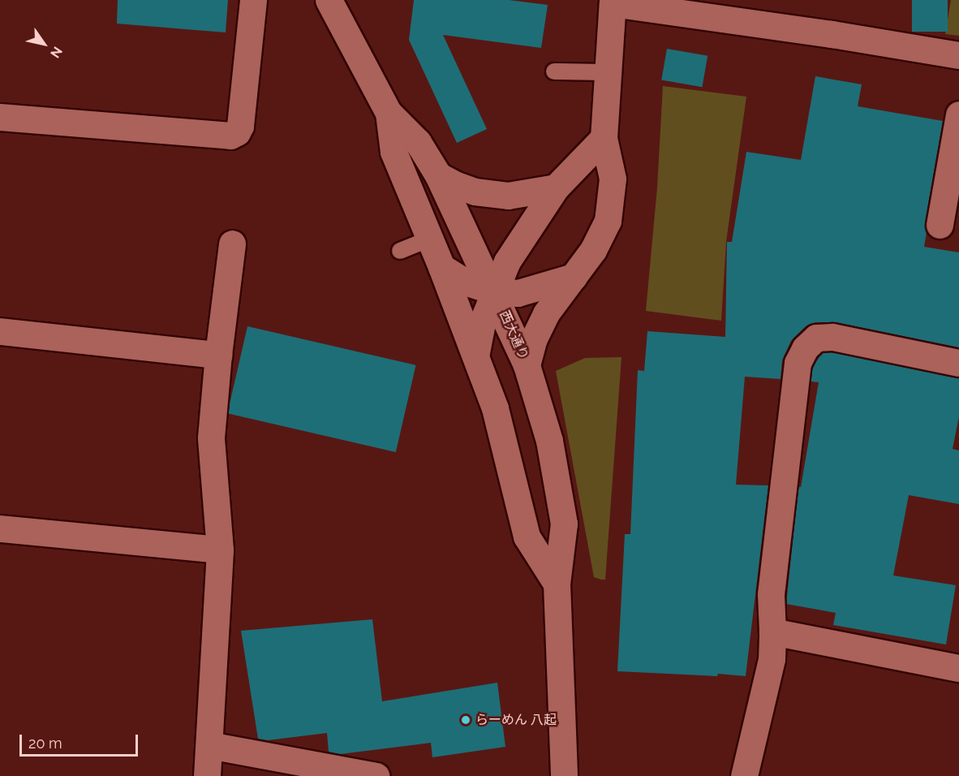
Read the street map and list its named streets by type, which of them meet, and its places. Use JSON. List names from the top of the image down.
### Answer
{
  "streets": {
    "street": ["西大通り"]
  },
  "places": ["らーめん 八起"],
  "scale_bar": "20 m",
  "north": "bottom right"
}
